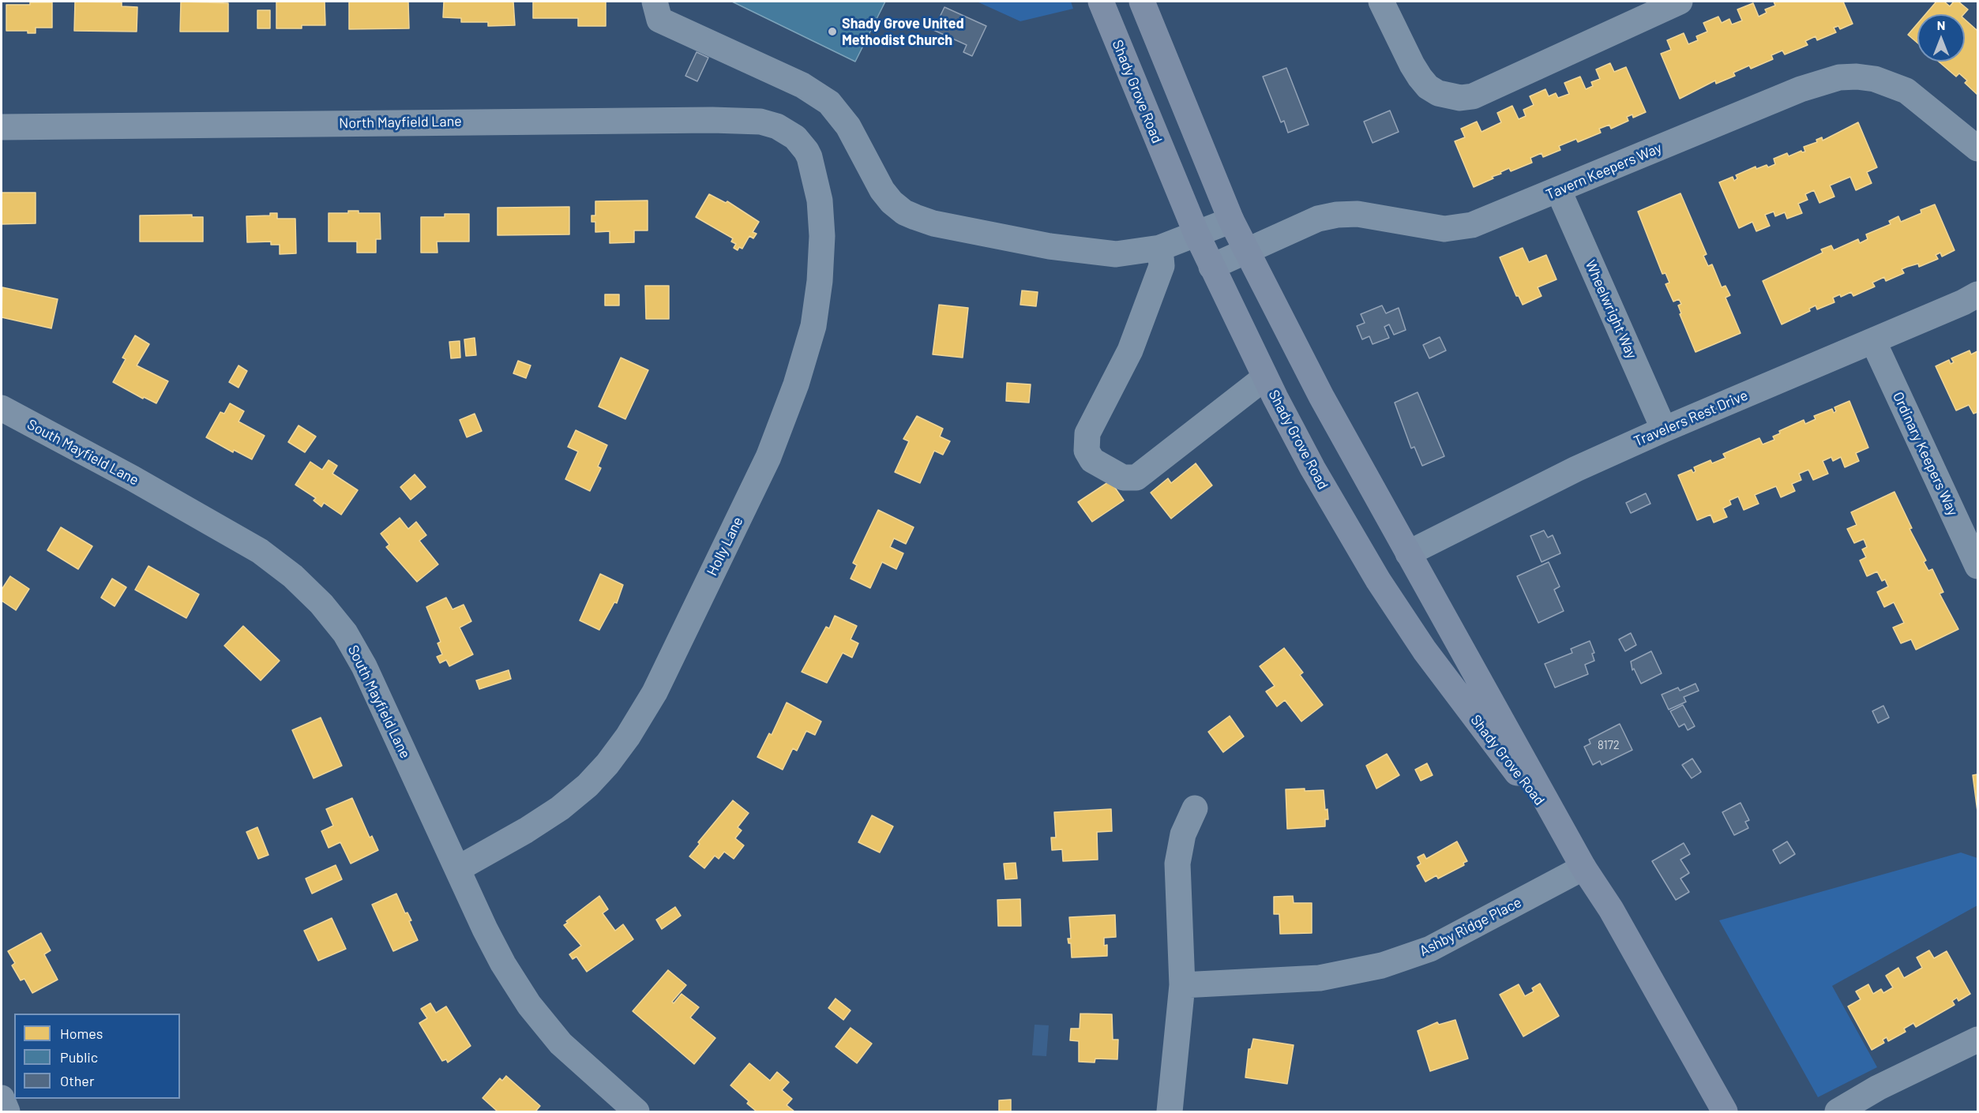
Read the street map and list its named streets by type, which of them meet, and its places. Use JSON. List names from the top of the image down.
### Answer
{
  "streets": {
    "main road": ["Shady Grove Road"],
    "street": [
      "North Mayfield Lane",
      "Tavern Keepers Way",
      "Wheelwright Way",
      "Travelers Rest Drive",
      "South Mayfield Lane",
      "Ordinary Keepers Way",
      "Holly Lane",
      "Ashby Ridge Place"
    ]
  },
  "crossings": [
    ["Shady Grove Road", "Tavern Keepers Way"],
    ["Shady Grove Road", "Travelers Rest Drive"],
    ["Shady Grove Road", "Ashby Ridge Place"],
    ["North Mayfield Lane", "Holly Lane"],
    ["Tavern Keepers Way", "Wheelwright Way"],
    ["Wheelwright Way", "Travelers Rest Drive"],
    ["Travelers Rest Drive", "Ordinary Keepers Way"],
    ["South Mayfield Lane", "Holly Lane"]
  ],
  "places": ["Shady Grove United Methodist Church"],
  "house_numbers": ["8172"],
  "legend": ["Homes", "Public", "Other"],
  "north": "top"
}
